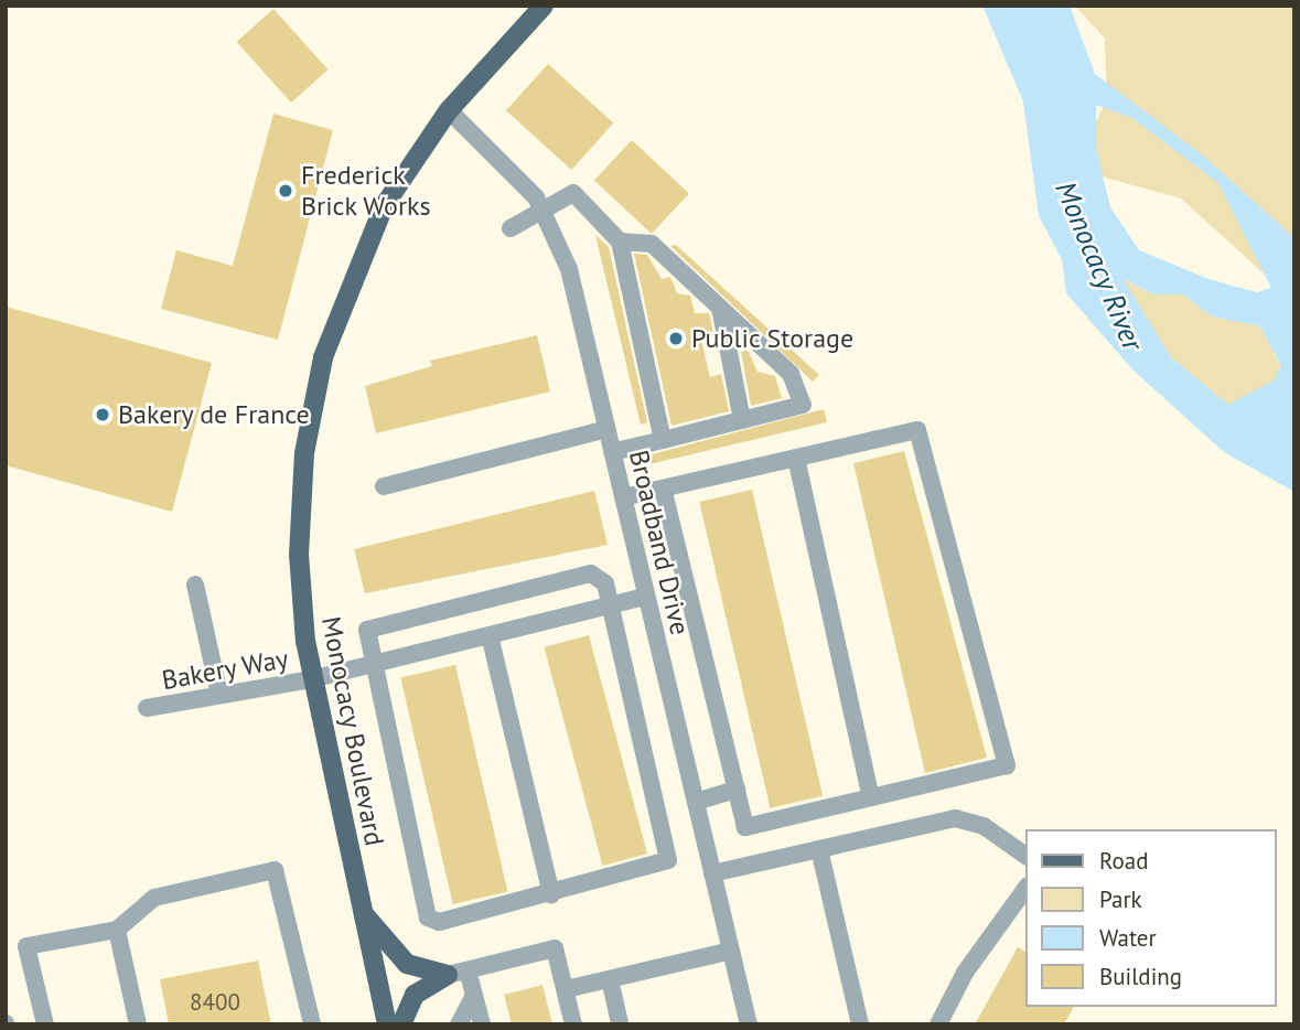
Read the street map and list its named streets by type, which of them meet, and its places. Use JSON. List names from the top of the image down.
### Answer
{
  "streets": {
    "main road": ["Monocacy Boulevard"],
    "street": ["Broadband Drive", "Bakery Way"]
  },
  "crossings": [
    ["Broadband Drive", "Bakery Way"],
    ["Broadband Drive", "Monocacy Boulevard"],
    ["Bakery Way", "Monocacy Boulevard"]
  ],
  "water": ["Monocacy River"],
  "places": ["Frederick Brick Works", "Public Storage", "Bakery de France"],
  "house_numbers": ["8400"],
  "legend": [
    "Road",
    "Park",
    "Water",
    "Building"
  ]
}
